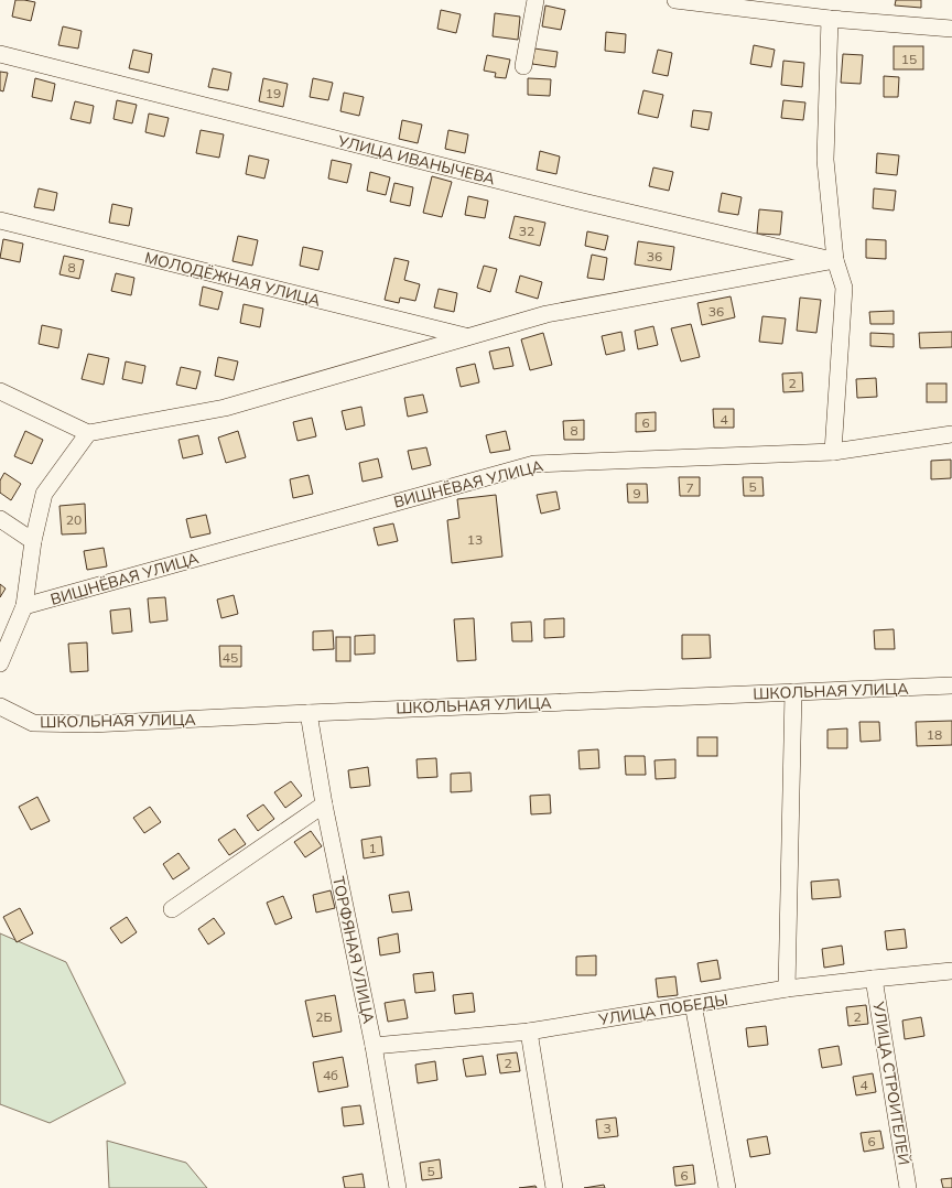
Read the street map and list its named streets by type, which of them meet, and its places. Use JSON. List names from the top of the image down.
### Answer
{
  "streets": {
    "street": [
      "УЛИЦА ИВАНЫЧЕВА",
      "МОЛОДЁЖНАЯ УЛИЦА",
      "ВИШНЁВАЯ УЛИЦА",
      "ШКОЛЬНАЯ УЛИЦА",
      "ТОРФЯНАЯ УЛИЦА",
      "УЛИЦА ПОБЕДЫ",
      "УЛИЦА СТРОИТЕЛЕЙ"
    ]
  },
  "crossings": [
    ["ШКОЛЬНАЯ УЛИЦА", "ТОРФЯНАЯ УЛИЦА"],
    ["ТОРФЯНАЯ УЛИЦА", "УЛИЦА ПОБЕДЫ"],
    ["УЛИЦА ПОБЕДЫ", "УЛИЦА СТРОИТЕЛЕЙ"]
  ],
  "house_numbers": [
    "15",
    "19",
    "32",
    "36",
    "8",
    "36",
    "2",
    "4",
    "6",
    "8",
    "5",
    "7",
    "9",
    "20",
    "13",
    "45",
    "18",
    "1",
    "2Б",
    "2",
    "2",
    "4б",
    "4",
    "3",
    "6",
    "5",
    "6"
  ]
}
